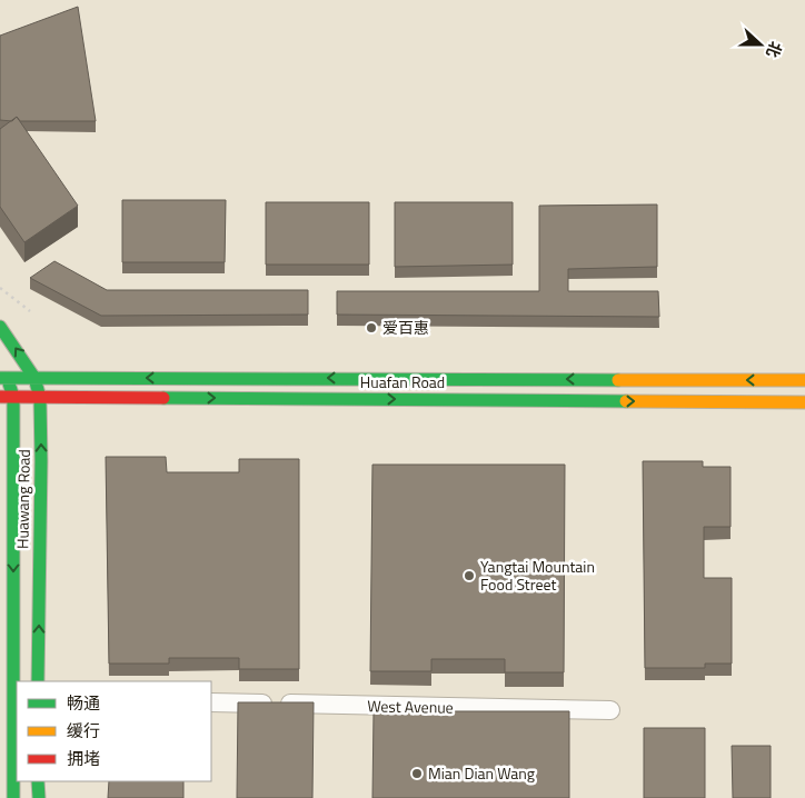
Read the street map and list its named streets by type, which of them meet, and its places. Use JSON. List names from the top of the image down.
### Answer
{
  "streets": {
    "main road": ["Huafan Road", "Huawang Road"],
    "street": ["West Avenue"]
  },
  "crossings": [
    ["Huafan Road", "Huawang Road"]
  ],
  "places": ["爱百惠", "Yangtai Mountain Food Street", "Mian Dian Wang"],
  "legend": ["畅通", "缓行", "拥堵"],
  "north": "right"
}
